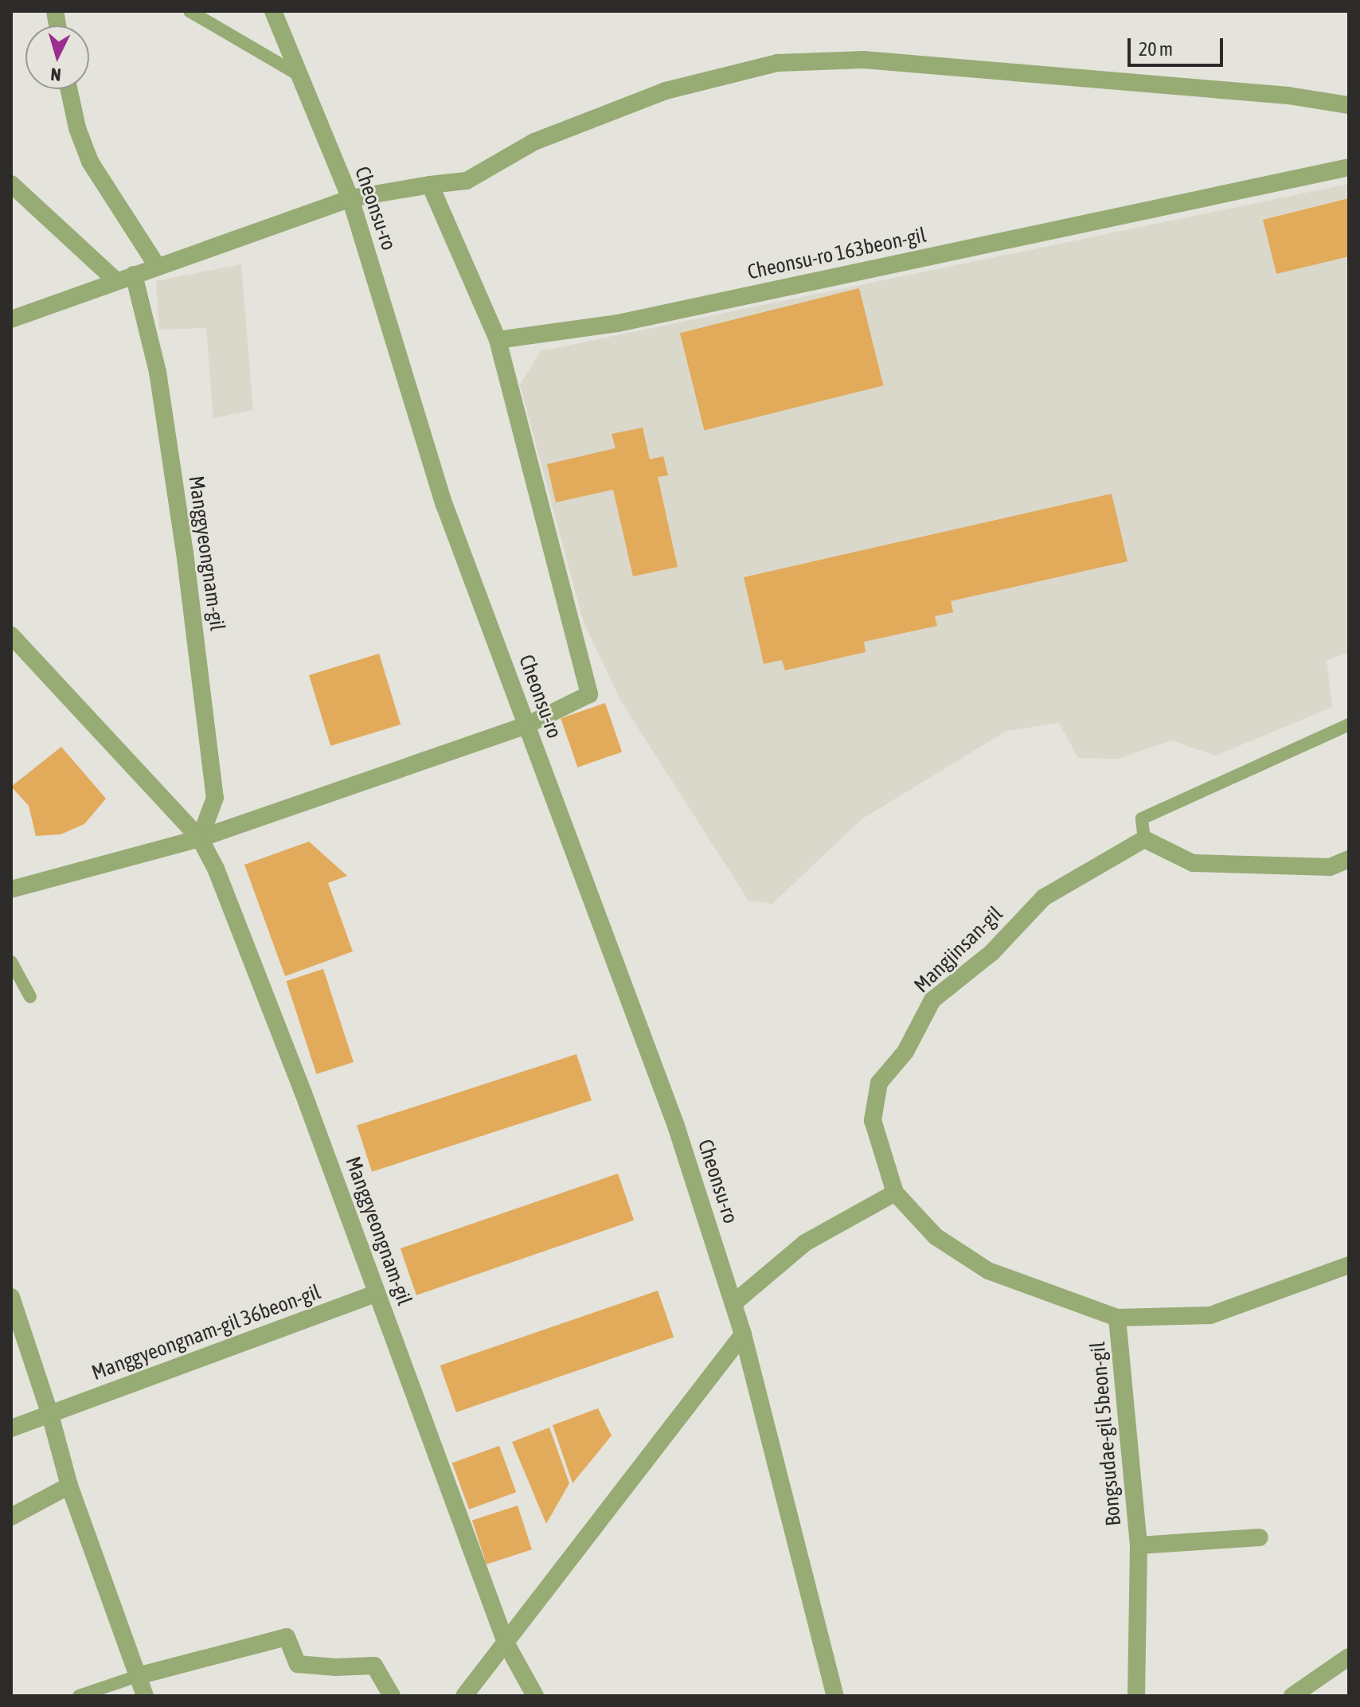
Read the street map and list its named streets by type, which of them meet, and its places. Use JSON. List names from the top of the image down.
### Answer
{
  "streets": {
    "street": [
      "Cheonsu-ro",
      "Cheonsu-ro 163beon-gil",
      "Manggyeongnam-gil",
      "Mangjinsan-gil",
      "Manggyeongnam-gil 36beon-gil",
      "Bongsudae-gil 5beon-gil"
    ]
  },
  "crossings": [
    ["Manggyeongnam-gil", "Manggyeongnam-gil 36beon-gil"]
  ],
  "scale_bar": "20 m",
  "north": "bottom"
}
